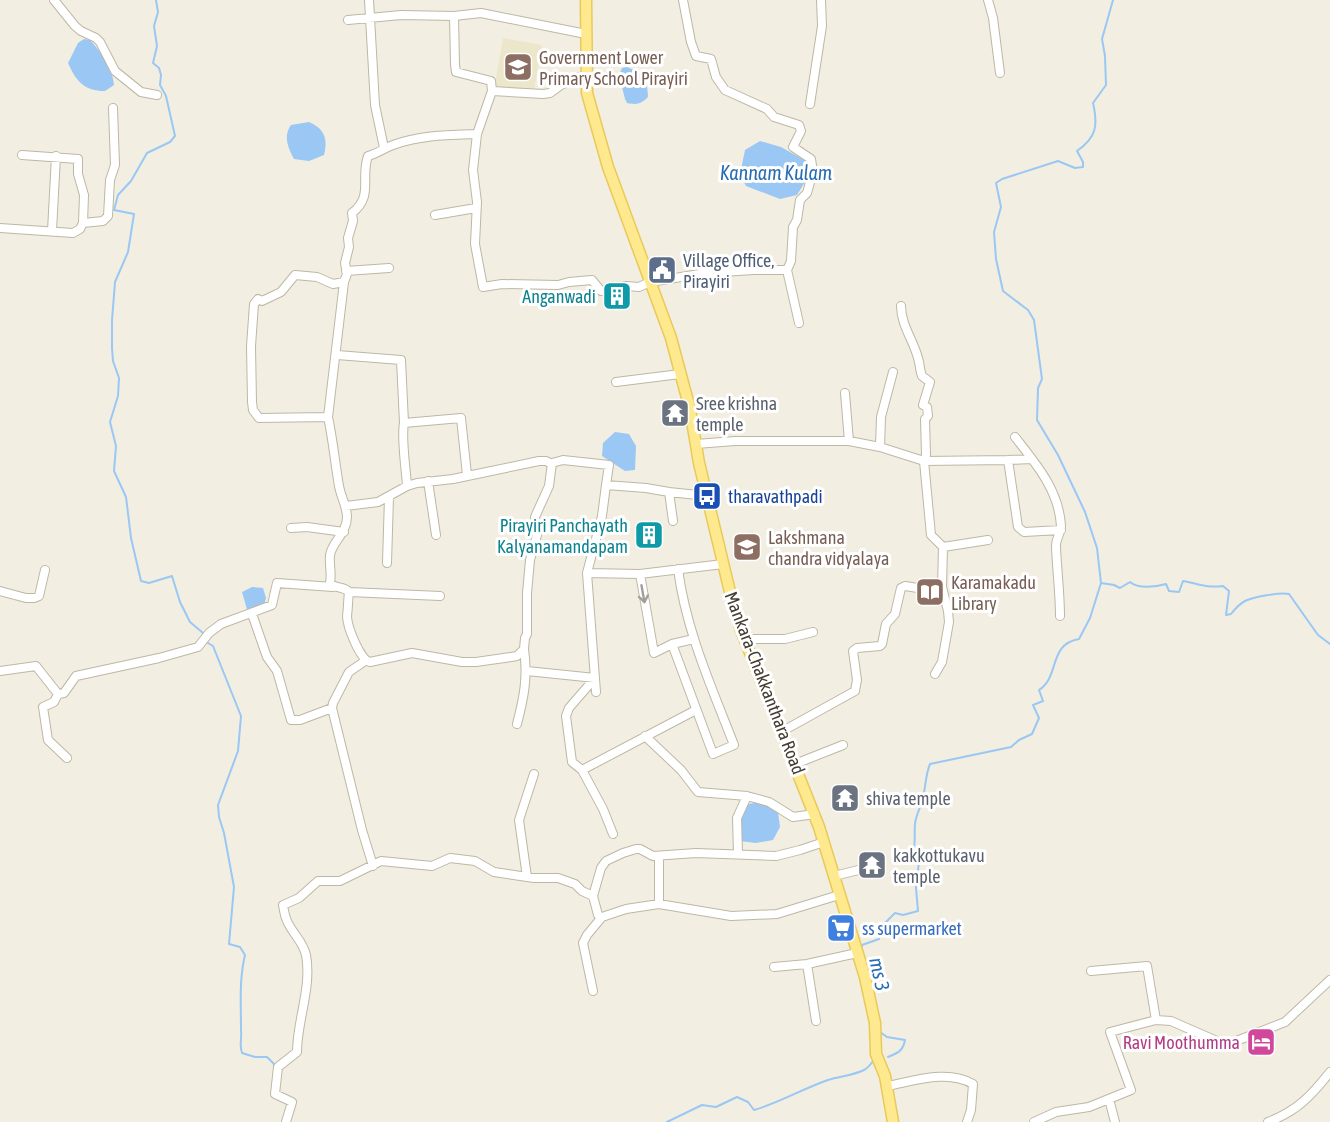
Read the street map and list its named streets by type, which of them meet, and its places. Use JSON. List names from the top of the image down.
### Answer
{
  "streets": {
    "main road": ["Mankara-Chakkanthara Road"]
  },
  "water": ["Kannam Kulam", "ms 3"],
  "places": {
    "school or university": ["Government Lower Primary School Pirayiri", "Lakshmana chandra vidyalaya"],
    "public building": ["Village Office, Pirayiri"],
    "building": ["Anganwadi", "Pirayiri Panchayath Kalyanamandapam"],
    "temple": ["Sree krishna temple", "shiva temple", "kakkottukavu temple"],
    "bus stop": ["tharavathpadi"],
    "library": ["Karamakadu Library"],
    "supermarket": ["ss supermarket"],
    "hotel": ["Ravi Moothumma"]
  }
}
